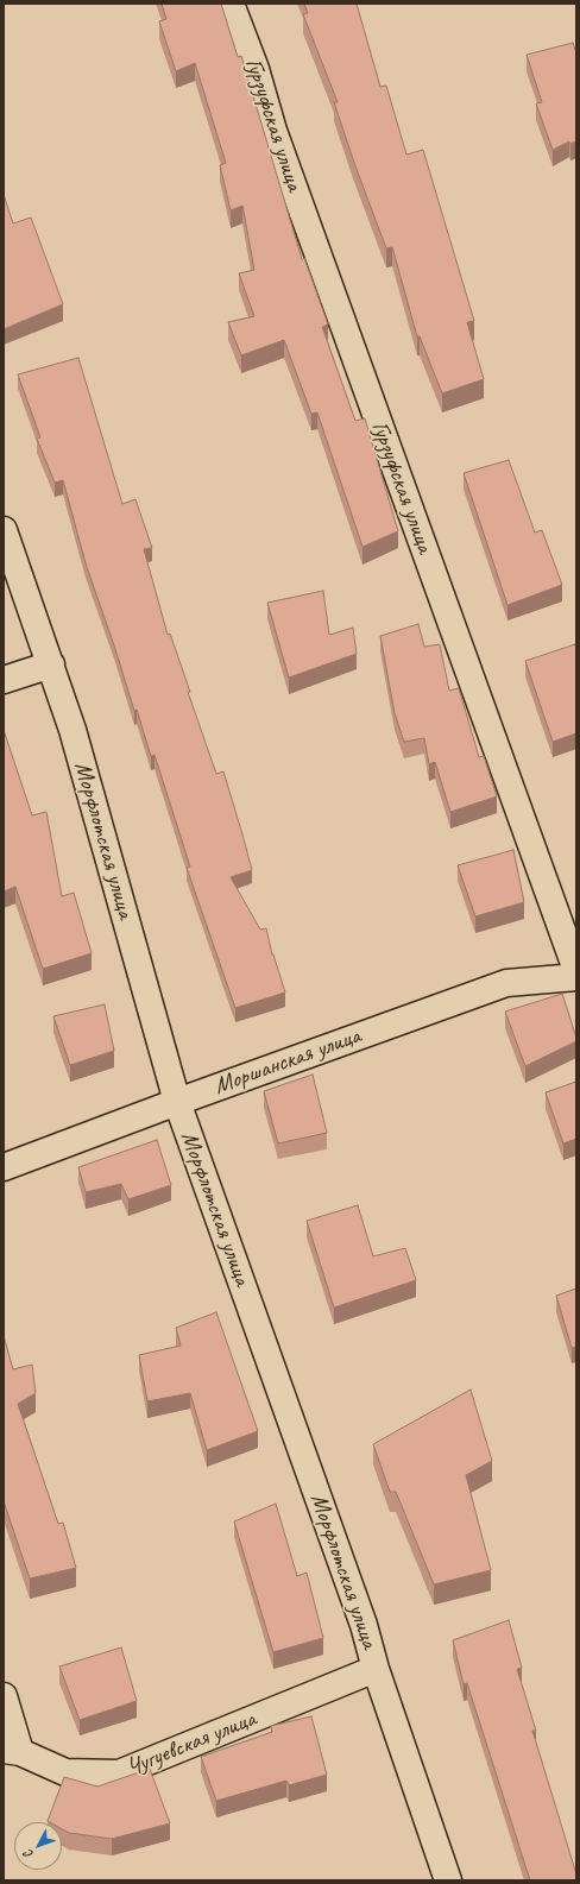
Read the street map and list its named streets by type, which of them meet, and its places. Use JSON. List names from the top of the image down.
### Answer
{
  "streets": {
    "street": [
      "Гурзуфская улица",
      "Морфлотская улица",
      "Моршанская улица",
      "Чугуевская улица"
    ]
  },
  "crossings": [
    ["Морфлотская улица", "Моршанская улица"],
    ["Морфлотская улица", "Чугуевская улица"]
  ],
  "north": "bottom left"
}
